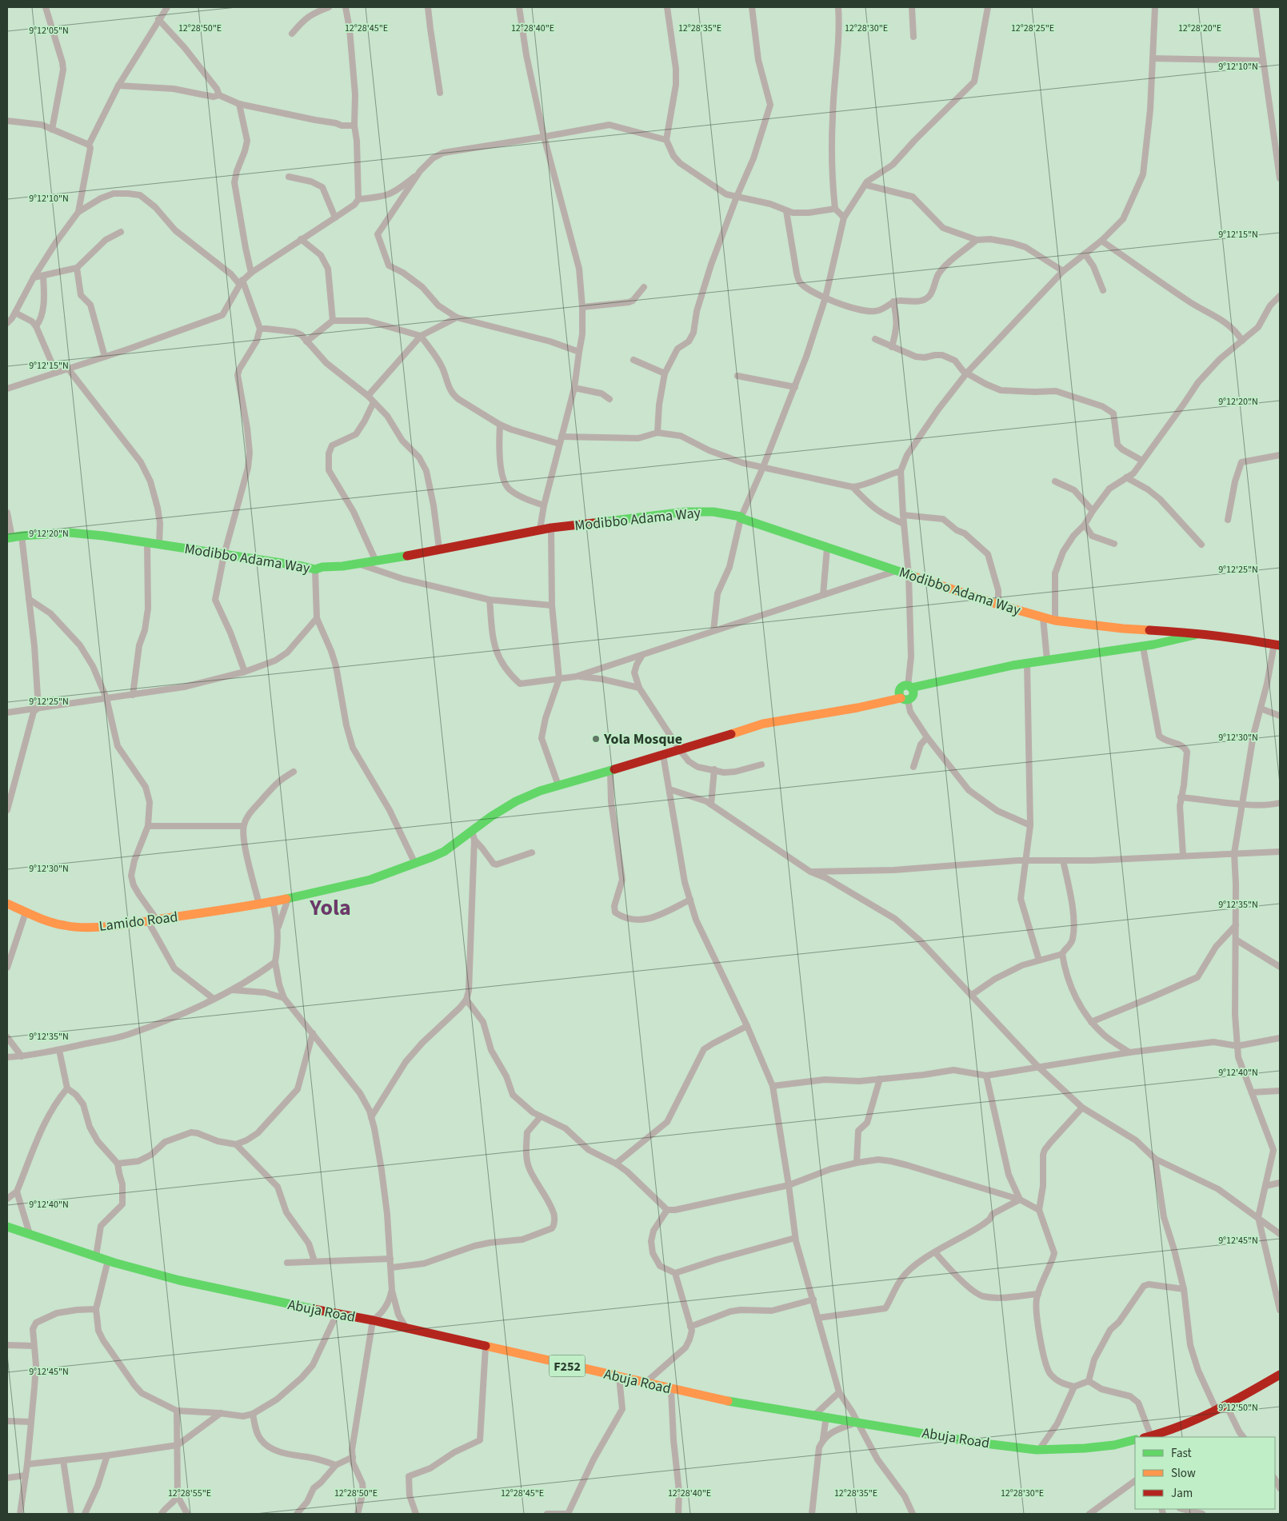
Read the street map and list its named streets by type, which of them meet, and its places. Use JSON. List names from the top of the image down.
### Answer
{
  "streets": {
    "main road": [
      "Modibbo Adama Way",
      "Lamido Road",
      "Abuja Road",
      "F252"
    ]
  },
  "districts": ["Yola"],
  "places": ["Yola Mosque"],
  "legend": ["Fast", "Slow", "Jam"],
  "coordinates": [
    "12°28'50\"E",
    "12°28'45\"E",
    "12°28'40\"E",
    "12°28'35\"E",
    "12°28'30\"E",
    "12°28'25\"E",
    "12°28'20\"E",
    "9°12'05\"N",
    "9°12'10\"N",
    "9°12'15\"N",
    "9°12'20\"N",
    "9°12'25\"N",
    "9°12'30\"N",
    "9°12'35\"N",
    "9°12'40\"N",
    "9°12'45\"N",
    "9°12'50\"N",
    "12°28'55\"E"
  ]
}
